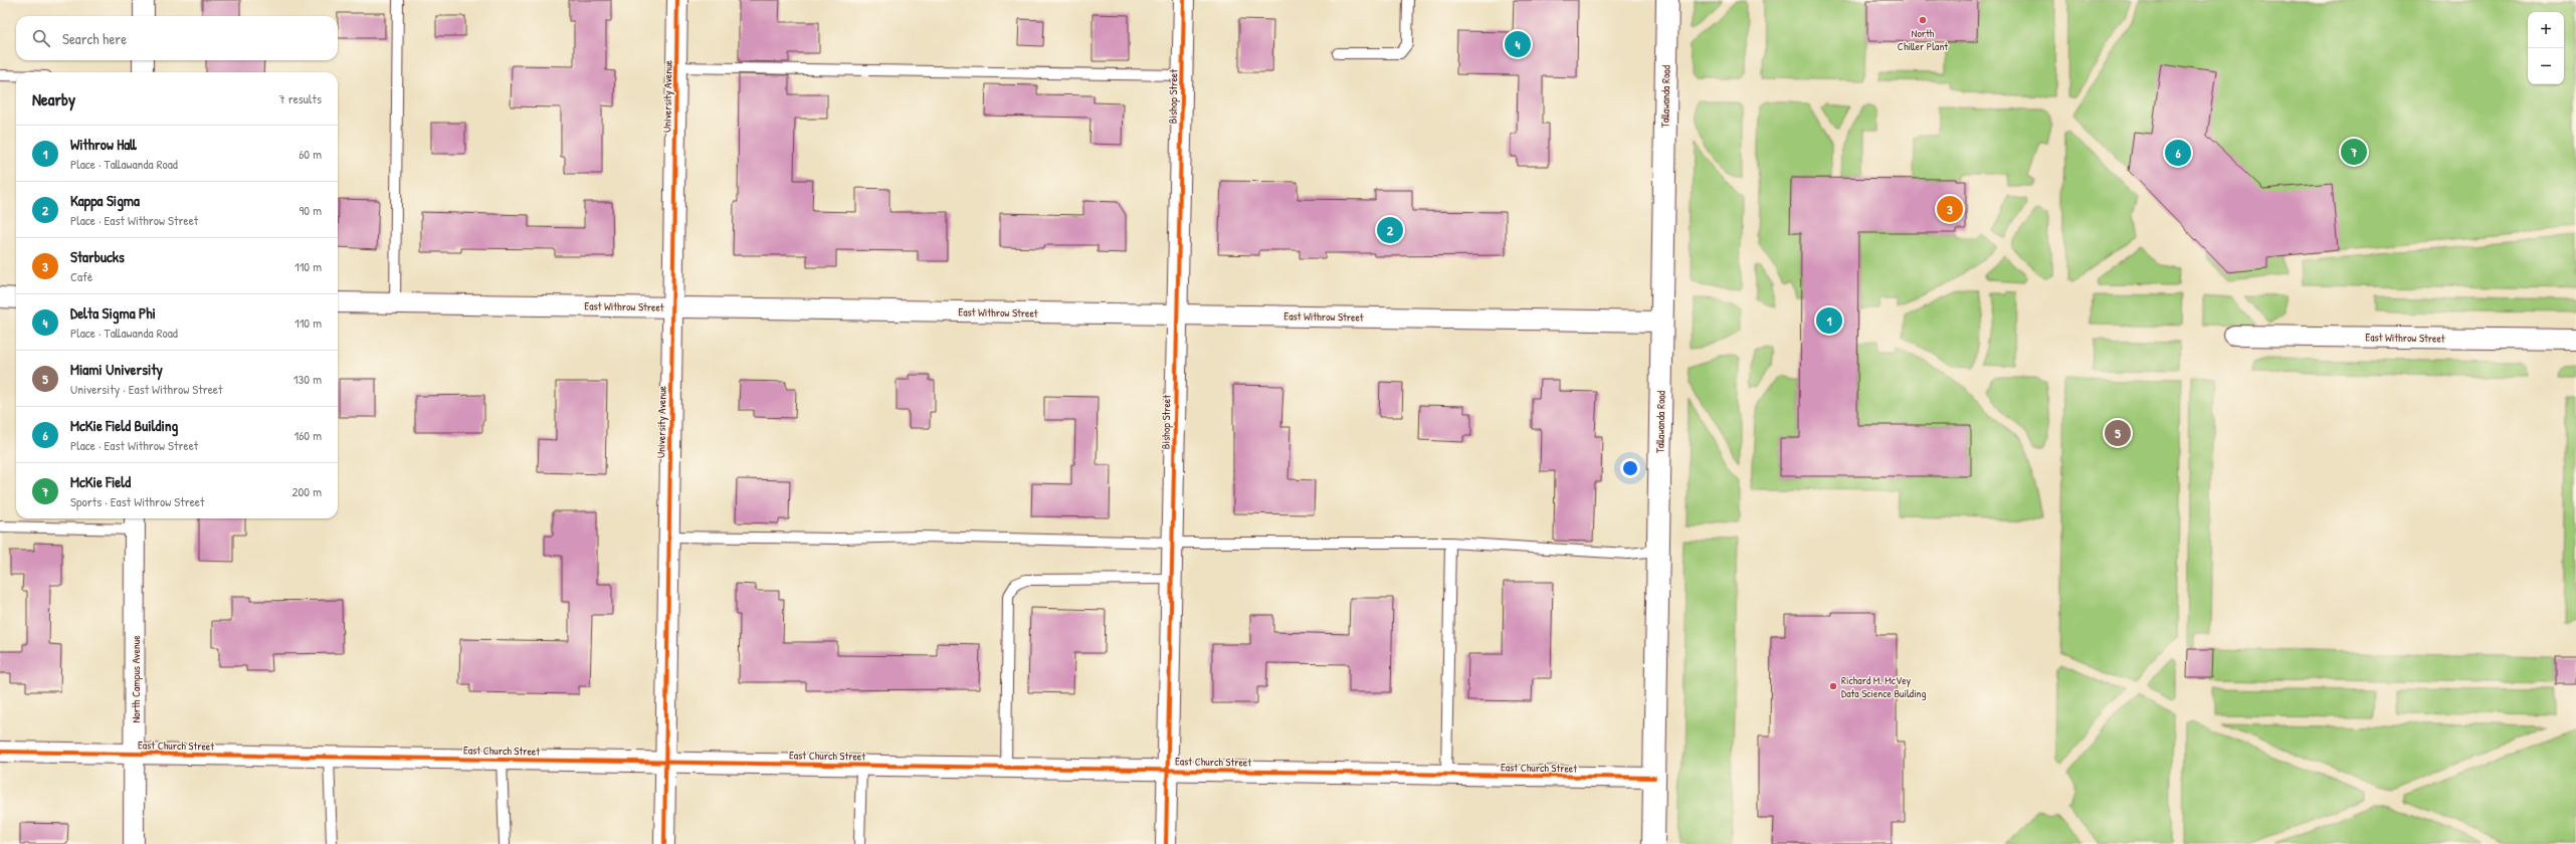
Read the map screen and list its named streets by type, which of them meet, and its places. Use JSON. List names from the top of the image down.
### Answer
{
  "streets": {
    "street": [
      "University Avenue",
      "Bishop Street",
      "Tallawanda Road",
      "East Withrow Street",
      "North Campus Avenue",
      "East Church Street"
    ]
  },
  "crossings": [
    ["University Avenue", "East Withrow Street"],
    ["University Avenue", "East Church Street"],
    ["Bishop Street", "East Withrow Street"],
    ["Bishop Street", "East Church Street"],
    ["Tallawanda Road", "East Withrow Street"],
    ["Tallawanda Road", "East Church Street"],
    ["North Campus Avenue", "East Church Street"]
  ],
  "places": ["North Chiller Plant", "Richard M. McVey Data Science Building"],
  "page": {
    "map_buttons": ["+", "−"],
    "search": "Search here",
    "pins": [
      "4",
      "7",
      "6",
      "3",
      "2",
      "1",
      "5"
    ],
    "heading": ["Nearby", "7 results"],
    "list": [
      {
        "mark": "1",
        "name": "Withrow Hall",
        "note": "Place · Tallawanda Road",
        "value": "60 m"
      },
      {
        "mark": "2",
        "name": "Kappa Sigma",
        "note": "Place · East Withrow Street",
        "value": "90 m"
      },
      {
        "mark": "3",
        "name": "Starbucks",
        "note": "Café",
        "value": "110 m"
      },
      {
        "mark": "4",
        "name": "Delta Sigma Phi",
        "note": "Place · Tallawanda Road",
        "value": "110 m"
      },
      {
        "mark": "5",
        "name": "Miami University",
        "note": "University · East Withrow Street",
        "value": "130 m"
      },
      {
        "mark": "6",
        "name": "McKie Field Building",
        "note": "Place · East Withrow Street",
        "value": "160 m"
      },
      {
        "mark": "7",
        "name": "McKie Field",
        "note": "Sports · East Withrow Street",
        "value": "200 m"
      }
    ]
  }
}
